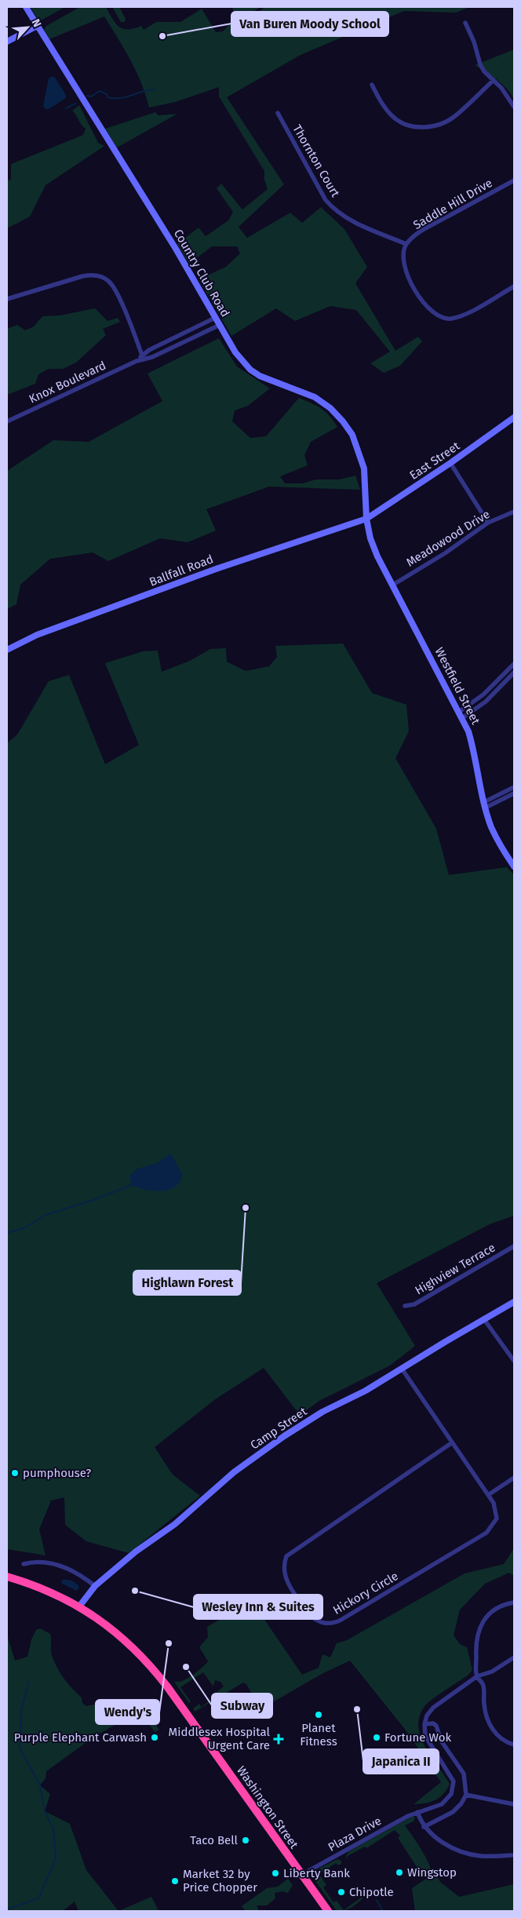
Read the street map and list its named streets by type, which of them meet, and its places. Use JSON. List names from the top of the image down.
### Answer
{
  "streets": {
    "highway": ["Washington Street"],
    "main road": [
      "Country Club Road",
      "East Street",
      "Ballfall Road",
      "Westfield Street",
      "Camp Street"
    ],
    "street": [
      "Thornton Court",
      "Saddle Hill Drive",
      "Knox Boulevard",
      "Meadowood Drive",
      "Highview Terrace",
      "Hickory Circle",
      "Plaza Drive"
    ]
  },
  "crossings": [
    ["Thornton Court", "Saddle Hill Drive"],
    ["Country Club Road", "Knox Boulevard"],
    ["Country Club Road", "East Street"],
    ["Country Club Road", "Ballfall Road"],
    ["Country Club Road", "Westfield Street"],
    ["East Street", "Ballfall Road"],
    ["East Street", "Westfield Street"],
    ["Meadowood Drive", "Westfield Street"],
    ["Ballfall Road", "Westfield Street"],
    ["Camp Street", "Hickory Circle"],
    ["Camp Street", "Washington Street"],
    ["Washington Street", "Plaza Drive"]
  ],
  "places": {
    "other": [
      "Van Buren Moody School",
      "Highlawn Forest",
      "pumphouse?",
      "Wesley Inn & Suites",
      "Wendy's",
      "Subway",
      "Japanica II",
      "Planet Fitness",
      "Purple Elephant Carwash",
      "Fortune Wok",
      "Taco Bell",
      "Wingstop",
      "Liberty Bank",
      "Market 32 by Price Chopper",
      "Chipotle"
    ],
    "health": ["Middlesex Hospital Urgent Care"]
  },
  "north": "top right"
}
